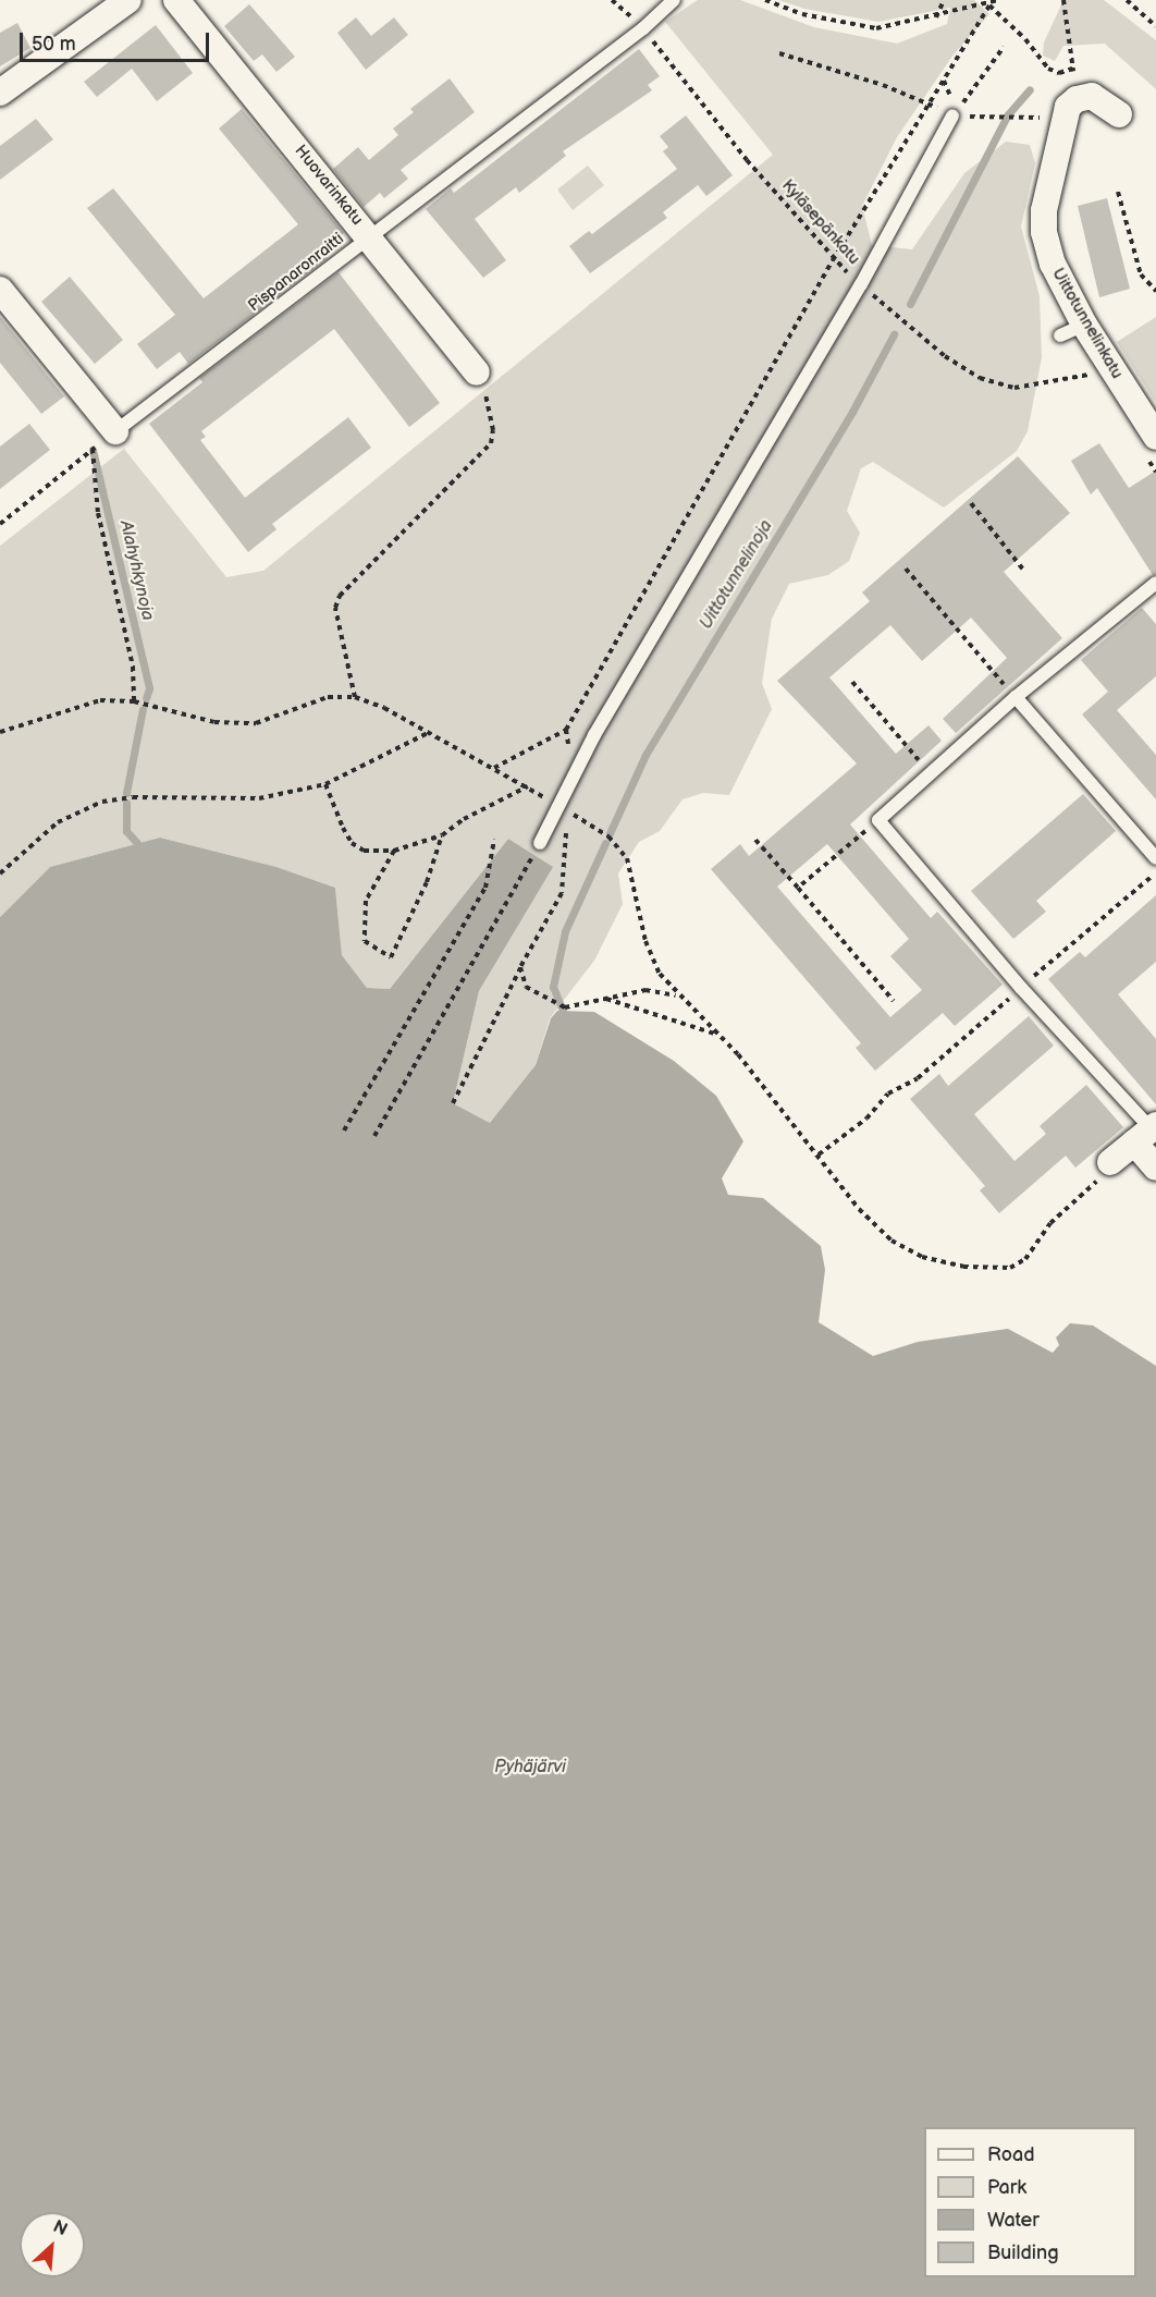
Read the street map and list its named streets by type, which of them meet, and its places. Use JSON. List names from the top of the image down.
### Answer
{
  "streets": {
    "street": ["Huovarinkatu", "Uittotunnelinkatu"],
    "lane": ["Pispanaronraitti"],
    "path": ["Kyläsepänkatu"]
  },
  "crossings": [
    ["Huovarinkatu", "Pispanaronraitti"],
    ["Kyläsepänkatu", "Pispanaronraitti"]
  ],
  "water": ["Alahyhkynoja", "Uittotunnelinoja", "Pyhäjärvi"],
  "legend": [
    "Road",
    "Park",
    "Water",
    "Building"
  ],
  "scale_bar": "50 m",
  "north": "top right"
}
